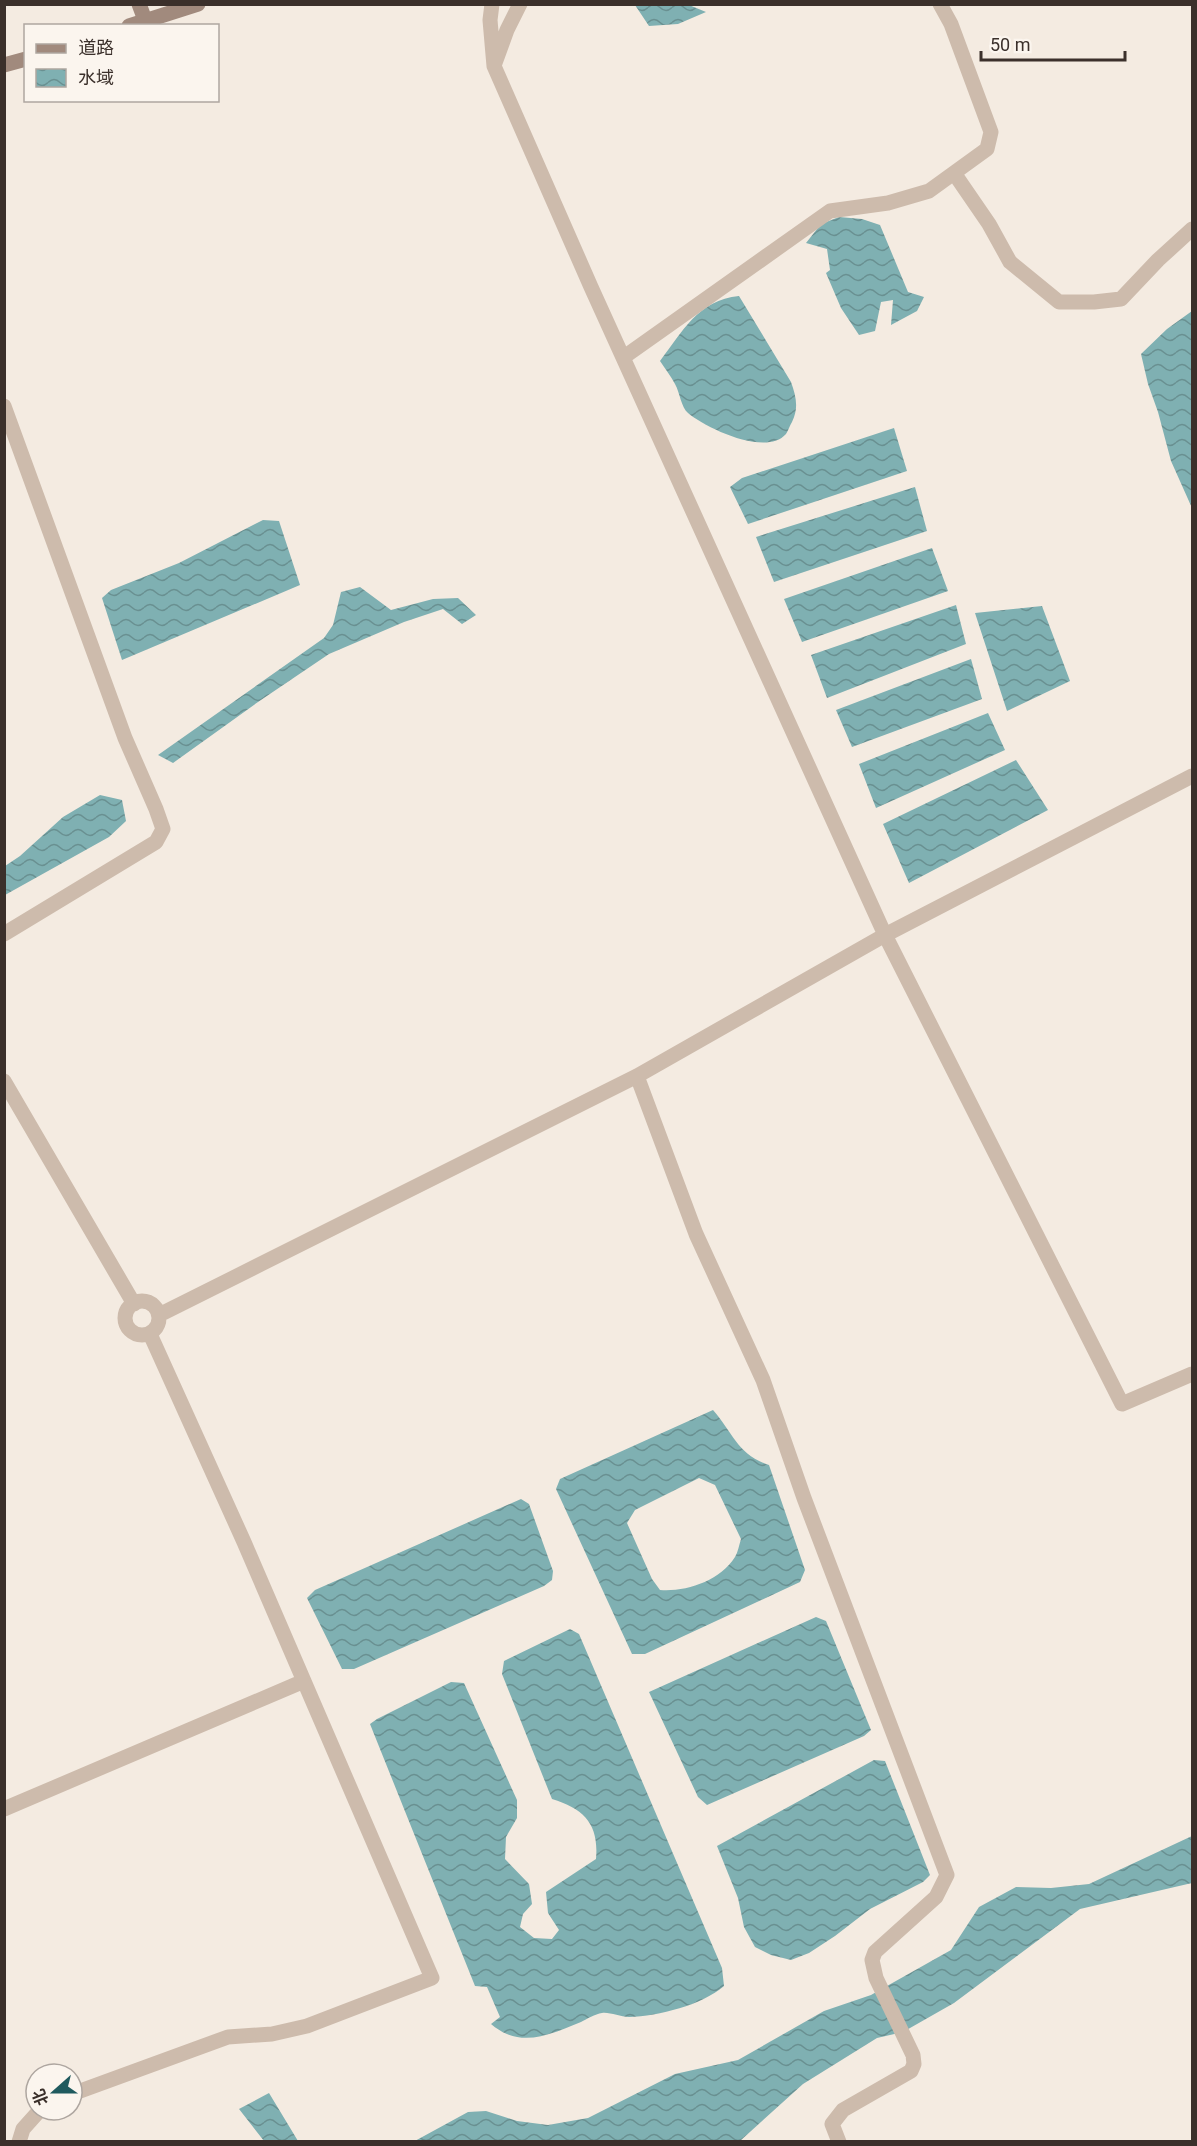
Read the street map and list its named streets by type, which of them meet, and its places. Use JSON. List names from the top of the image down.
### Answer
{
  "legend": ["道路", "水域"],
  "scale_bar": "50 m",
  "north": "left"
}
